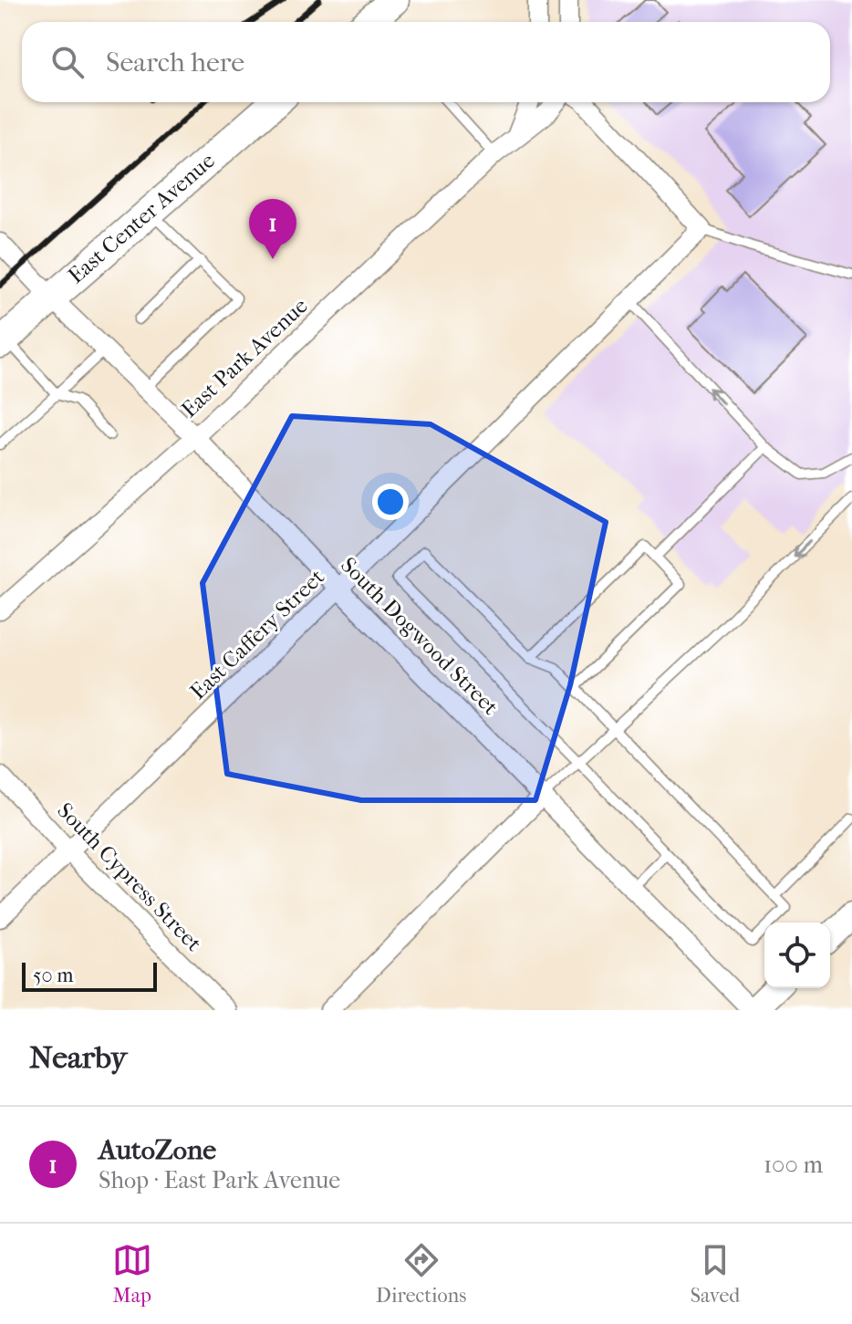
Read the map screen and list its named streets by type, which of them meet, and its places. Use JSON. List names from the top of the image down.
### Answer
{
  "streets": {
    "main road": ["East Center Avenue"],
    "street": [
      "East Park Avenue",
      "East Caffery Street",
      "South Dogwood Street",
      "South Cypress Street"
    ]
  },
  "crossings": [
    ["East Center Avenue", "South Dogwood Street"],
    ["East Park Avenue", "South Dogwood Street"],
    ["East Caffery Street", "South Dogwood Street"],
    ["East Caffery Street", "South Cypress Street"]
  ],
  "scale_bar": "50 m",
  "page": {
    "search": "Search here",
    "pins": "1",
    "scale": "50 m",
    "heading": "Nearby",
    "list": [
      {
        "mark": "1",
        "name": "AutoZone",
        "note": "Shop · East Park Avenue",
        "value": "100 m"
      }
    ],
    "nav": ["Map", "Directions", "Saved"]
  }
}
